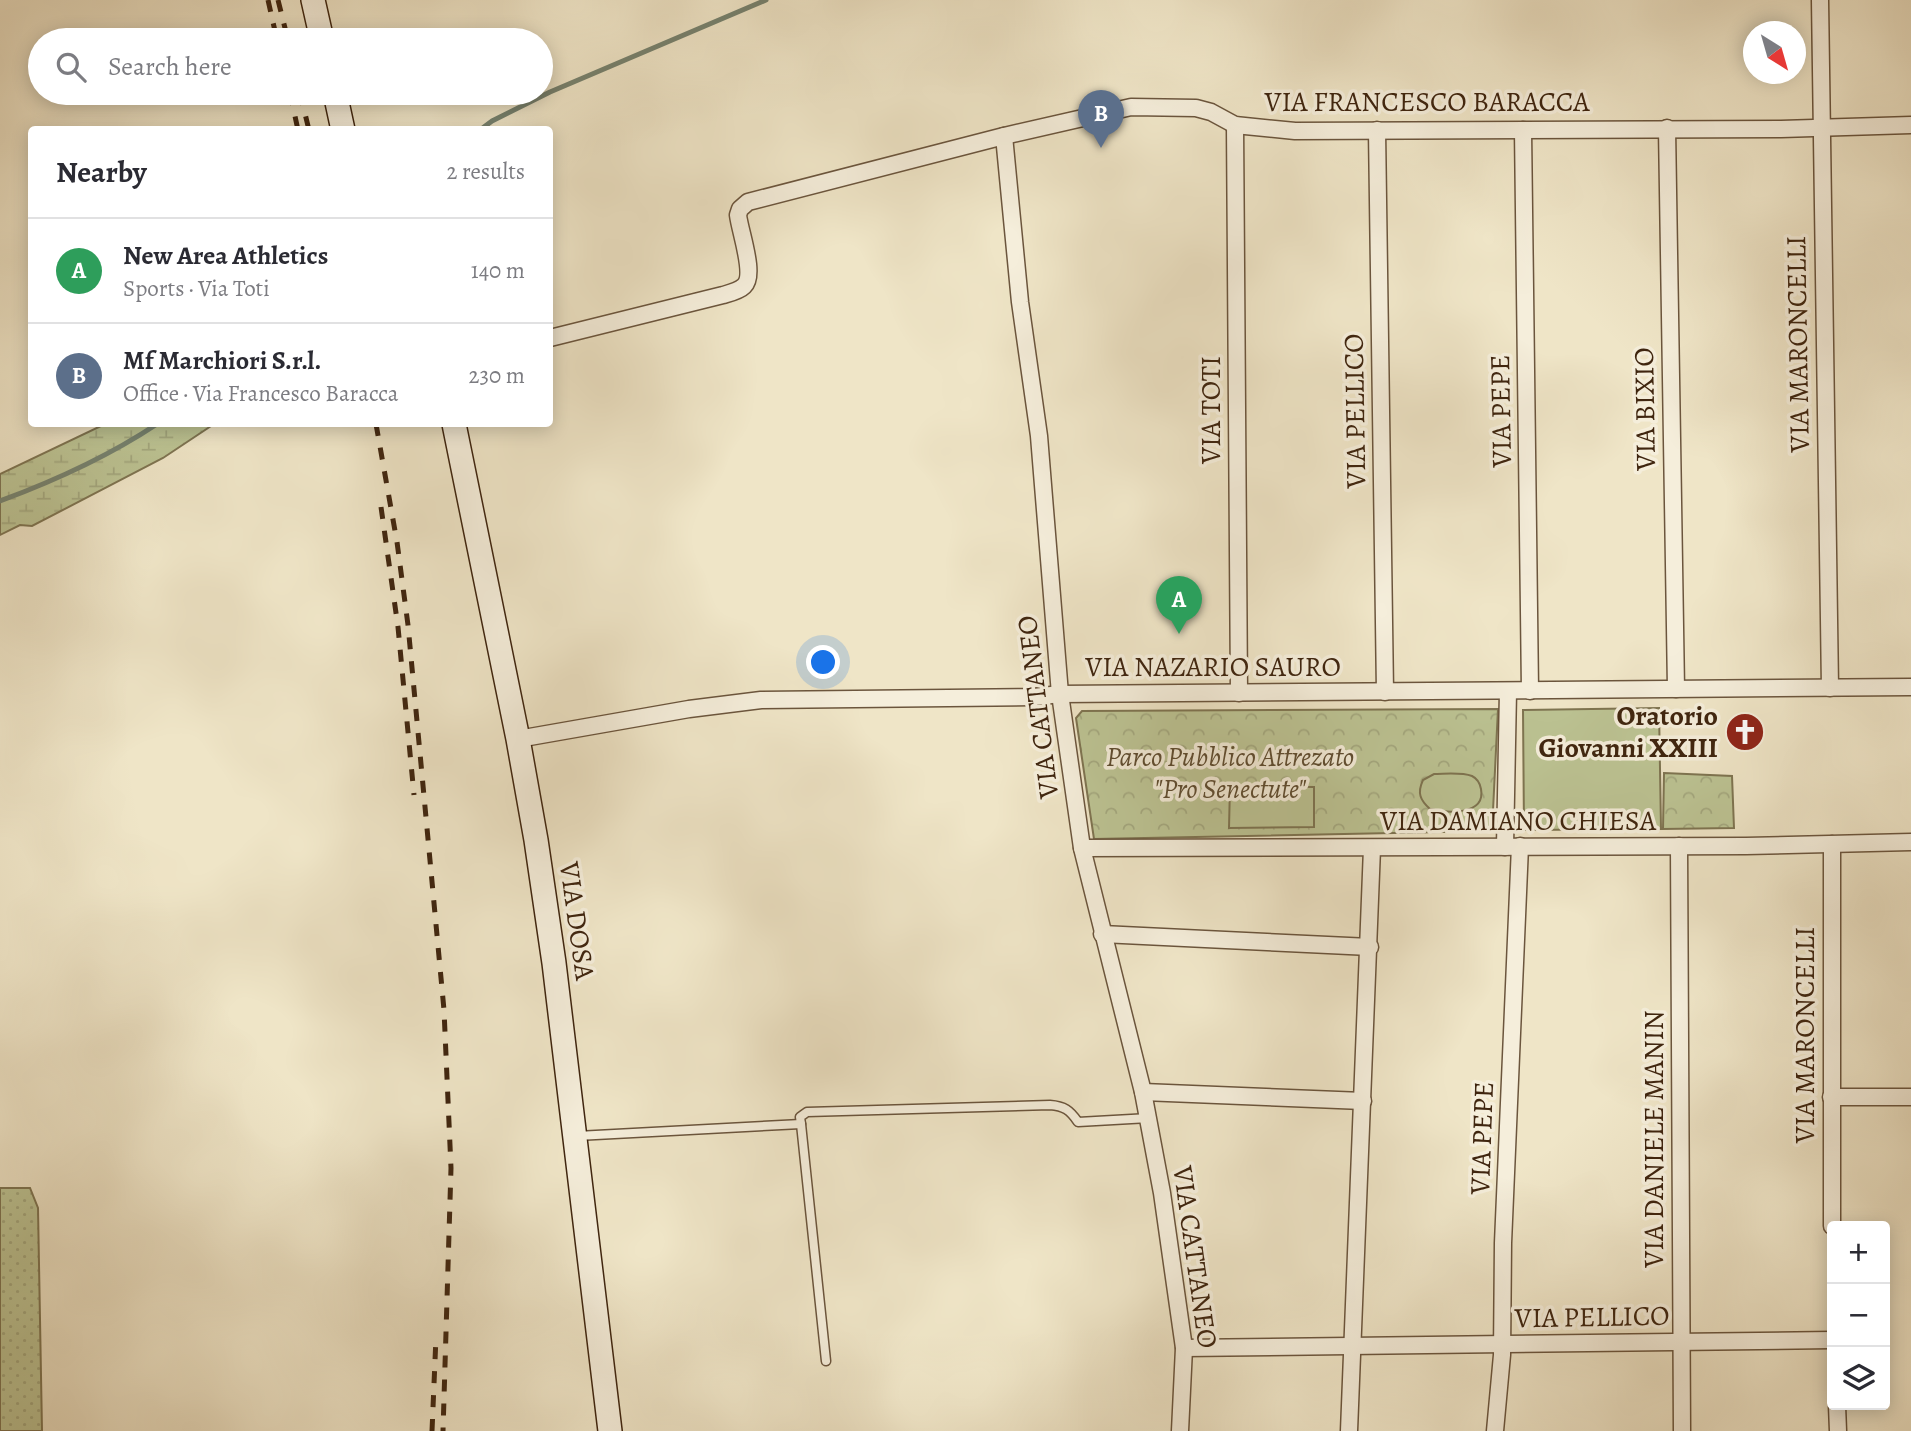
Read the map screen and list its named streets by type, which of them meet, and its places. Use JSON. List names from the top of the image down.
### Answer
{
  "streets": {
    "street": [
      "VIA FRANCESCO BARACCA",
      "VIA MARONCELLI",
      "VIA BIXIO",
      "VIA TOTI",
      "VIA PELLICO",
      "VIA PEPE",
      "VIA NAZARIO SAURO",
      "VIA CATTANEO",
      "VIA DAMIANO CHIESA",
      "VIA DOSA",
      "VIA DANIELE MANIN"
    ]
  },
  "crossings": [
    ["VIA FRANCESCO BARACCA", "VIA MARONCELLI"],
    ["VIA FRANCESCO BARACCA", "VIA BIXIO"],
    ["VIA FRANCESCO BARACCA", "VIA TOTI"],
    ["VIA FRANCESCO BARACCA", "VIA PELLICO"],
    ["VIA FRANCESCO BARACCA", "VIA PEPE"],
    ["VIA FRANCESCO BARACCA", "VIA CATTANEO"],
    ["VIA MARONCELLI", "VIA NAZARIO SAURO"],
    ["VIA MARONCELLI", "VIA DAMIANO CHIESA"],
    ["VIA BIXIO", "VIA NAZARIO SAURO"],
    ["VIA TOTI", "VIA NAZARIO SAURO"],
    ["VIA PELLICO", "VIA PEPE"],
    ["VIA PELLICO", "VIA NAZARIO SAURO"],
    ["VIA PELLICO", "VIA CATTANEO"],
    ["VIA PELLICO", "VIA DANIELE MANIN"],
    ["VIA PEPE", "VIA NAZARIO SAURO"],
    ["VIA PEPE", "VIA DAMIANO CHIESA"],
    ["VIA NAZARIO SAURO", "VIA CATTANEO"],
    ["VIA NAZARIO SAURO", "VIA DOSA"],
    ["VIA CATTANEO", "VIA DAMIANO CHIESA"],
    ["VIA DAMIANO CHIESA", "VIA DANIELE MANIN"]
  ],
  "parks": ["Parco Pubblico Attrezato \"Pro Senectute\""],
  "places": {
    "church": ["Oratorio Giovanni XXIII"]
  },
  "north": "bottom right",
  "page": {
    "search": "Search here",
    "pins": ["B", "A"],
    "heading": ["Nearby", "2 results"],
    "list": [
      {
        "mark": "A",
        "name": "New Area Athletics",
        "note": "Sports · Via Toti",
        "value": "140 m"
      },
      {
        "mark": "B",
        "name": "Mf Marchiori S.r.l.",
        "note": "Office · Via Francesco Baracca",
        "value": "230 m"
      }
    ],
    "map_buttons": ["+", "−"]
  }
}
